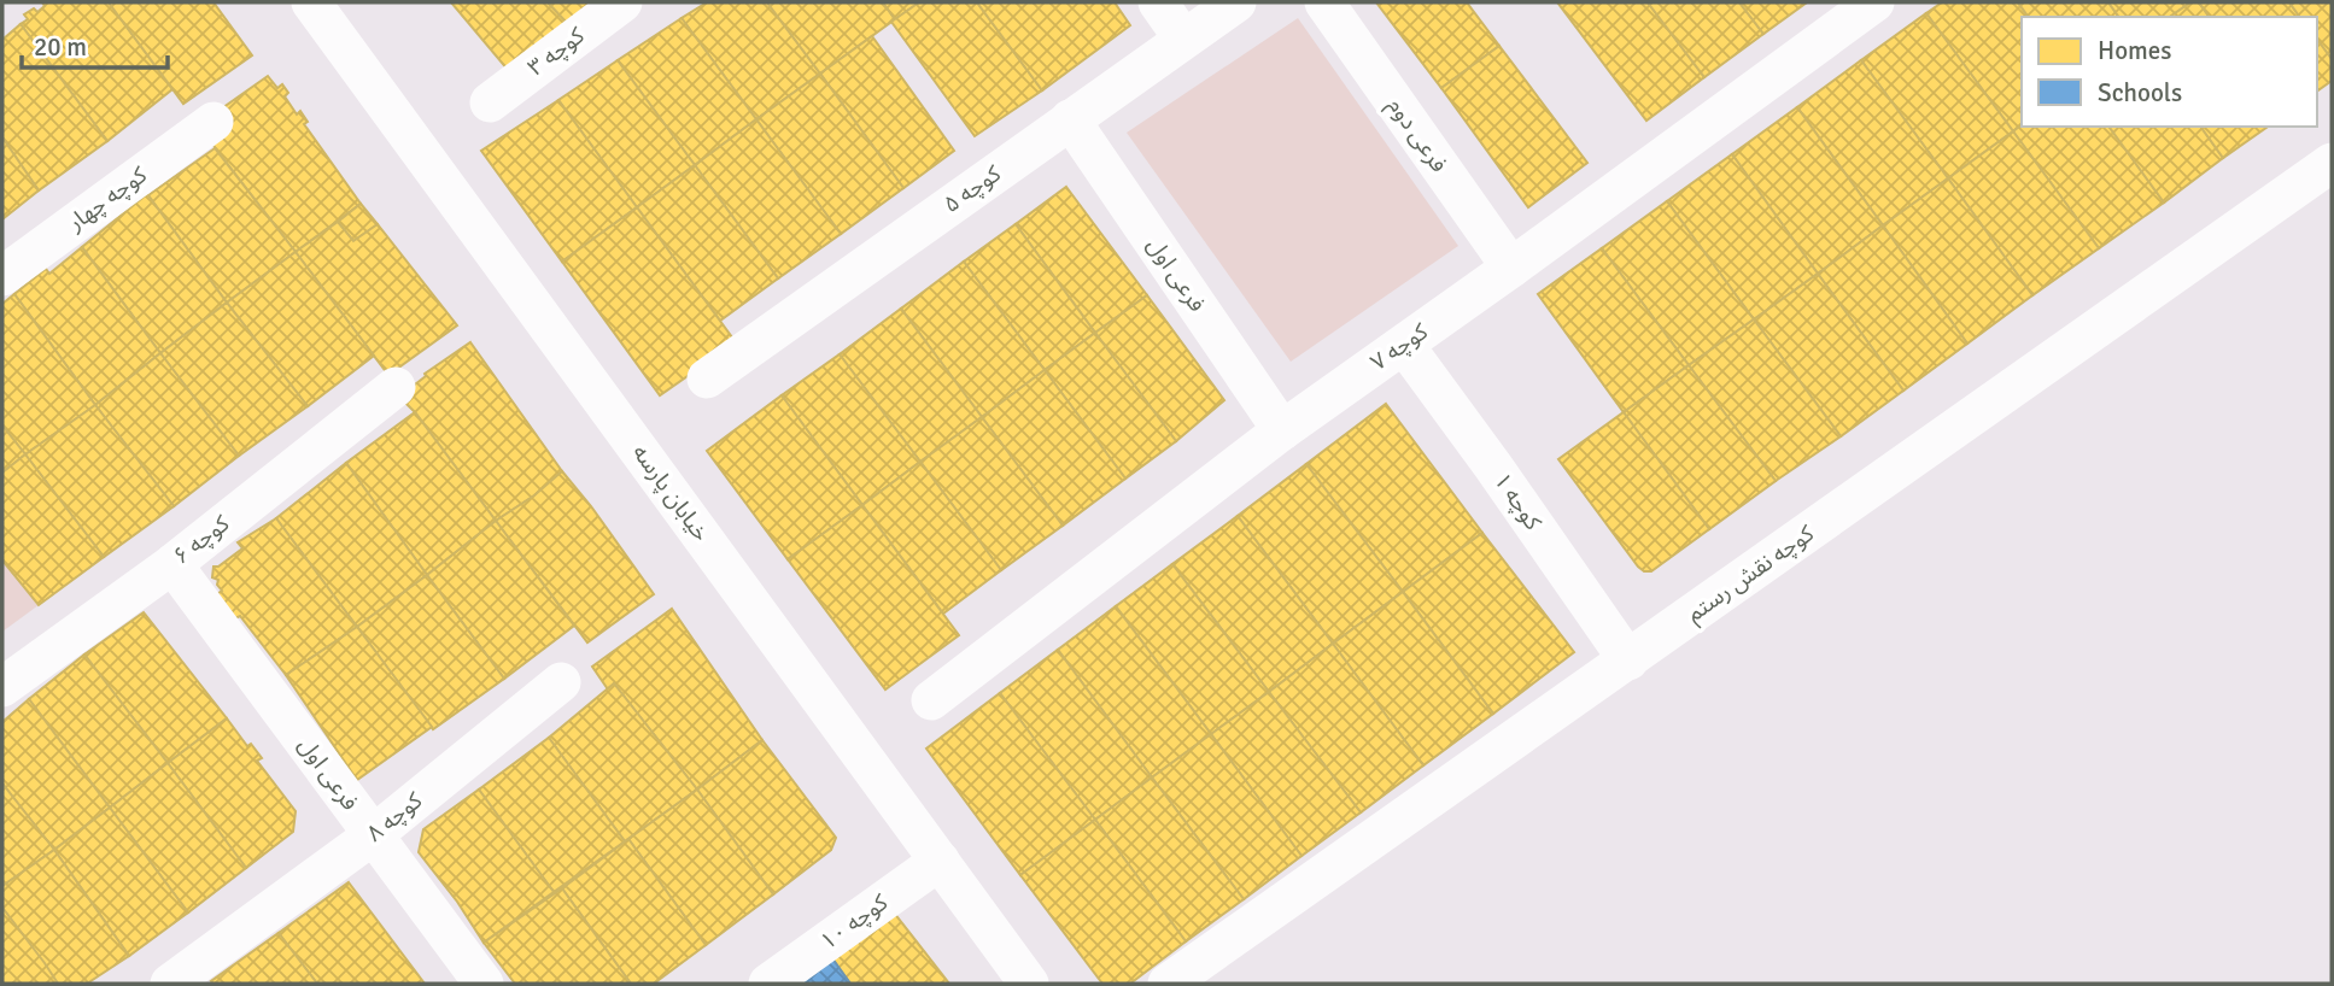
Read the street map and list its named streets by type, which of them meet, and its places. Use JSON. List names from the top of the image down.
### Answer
{
  "streets": {
    "street": [
      "کوچه ۳",
      "فرعی دوم",
      "کوچه ۵",
      "کوچه چهار",
      "فرعی اول",
      "کوچه ۷",
      "خیابان پارسه",
      "کوچه ۱",
      "کوچه ۶",
      "کوچه نقش رستم",
      "کوچه ۸",
      "کوچه ۱۰"
    ]
  },
  "crossings": [
    ["فرعی دوم", "کوچه ۷"],
    ["کوچه ۵", "فرعی اول"],
    ["فرعی اول", "کوچه ۷"],
    ["فرعی اول", "کوچه ۶"],
    ["فرعی اول", "کوچه ۸"],
    ["کوچه ۷", "کوچه ۱"],
    ["خیابان پارسه", "کوچه ۱۰"],
    ["کوچه ۱", "کوچه نقش رستم"]
  ],
  "legend": ["Homes", "Schools"],
  "scale_bar": "20 m"
}
